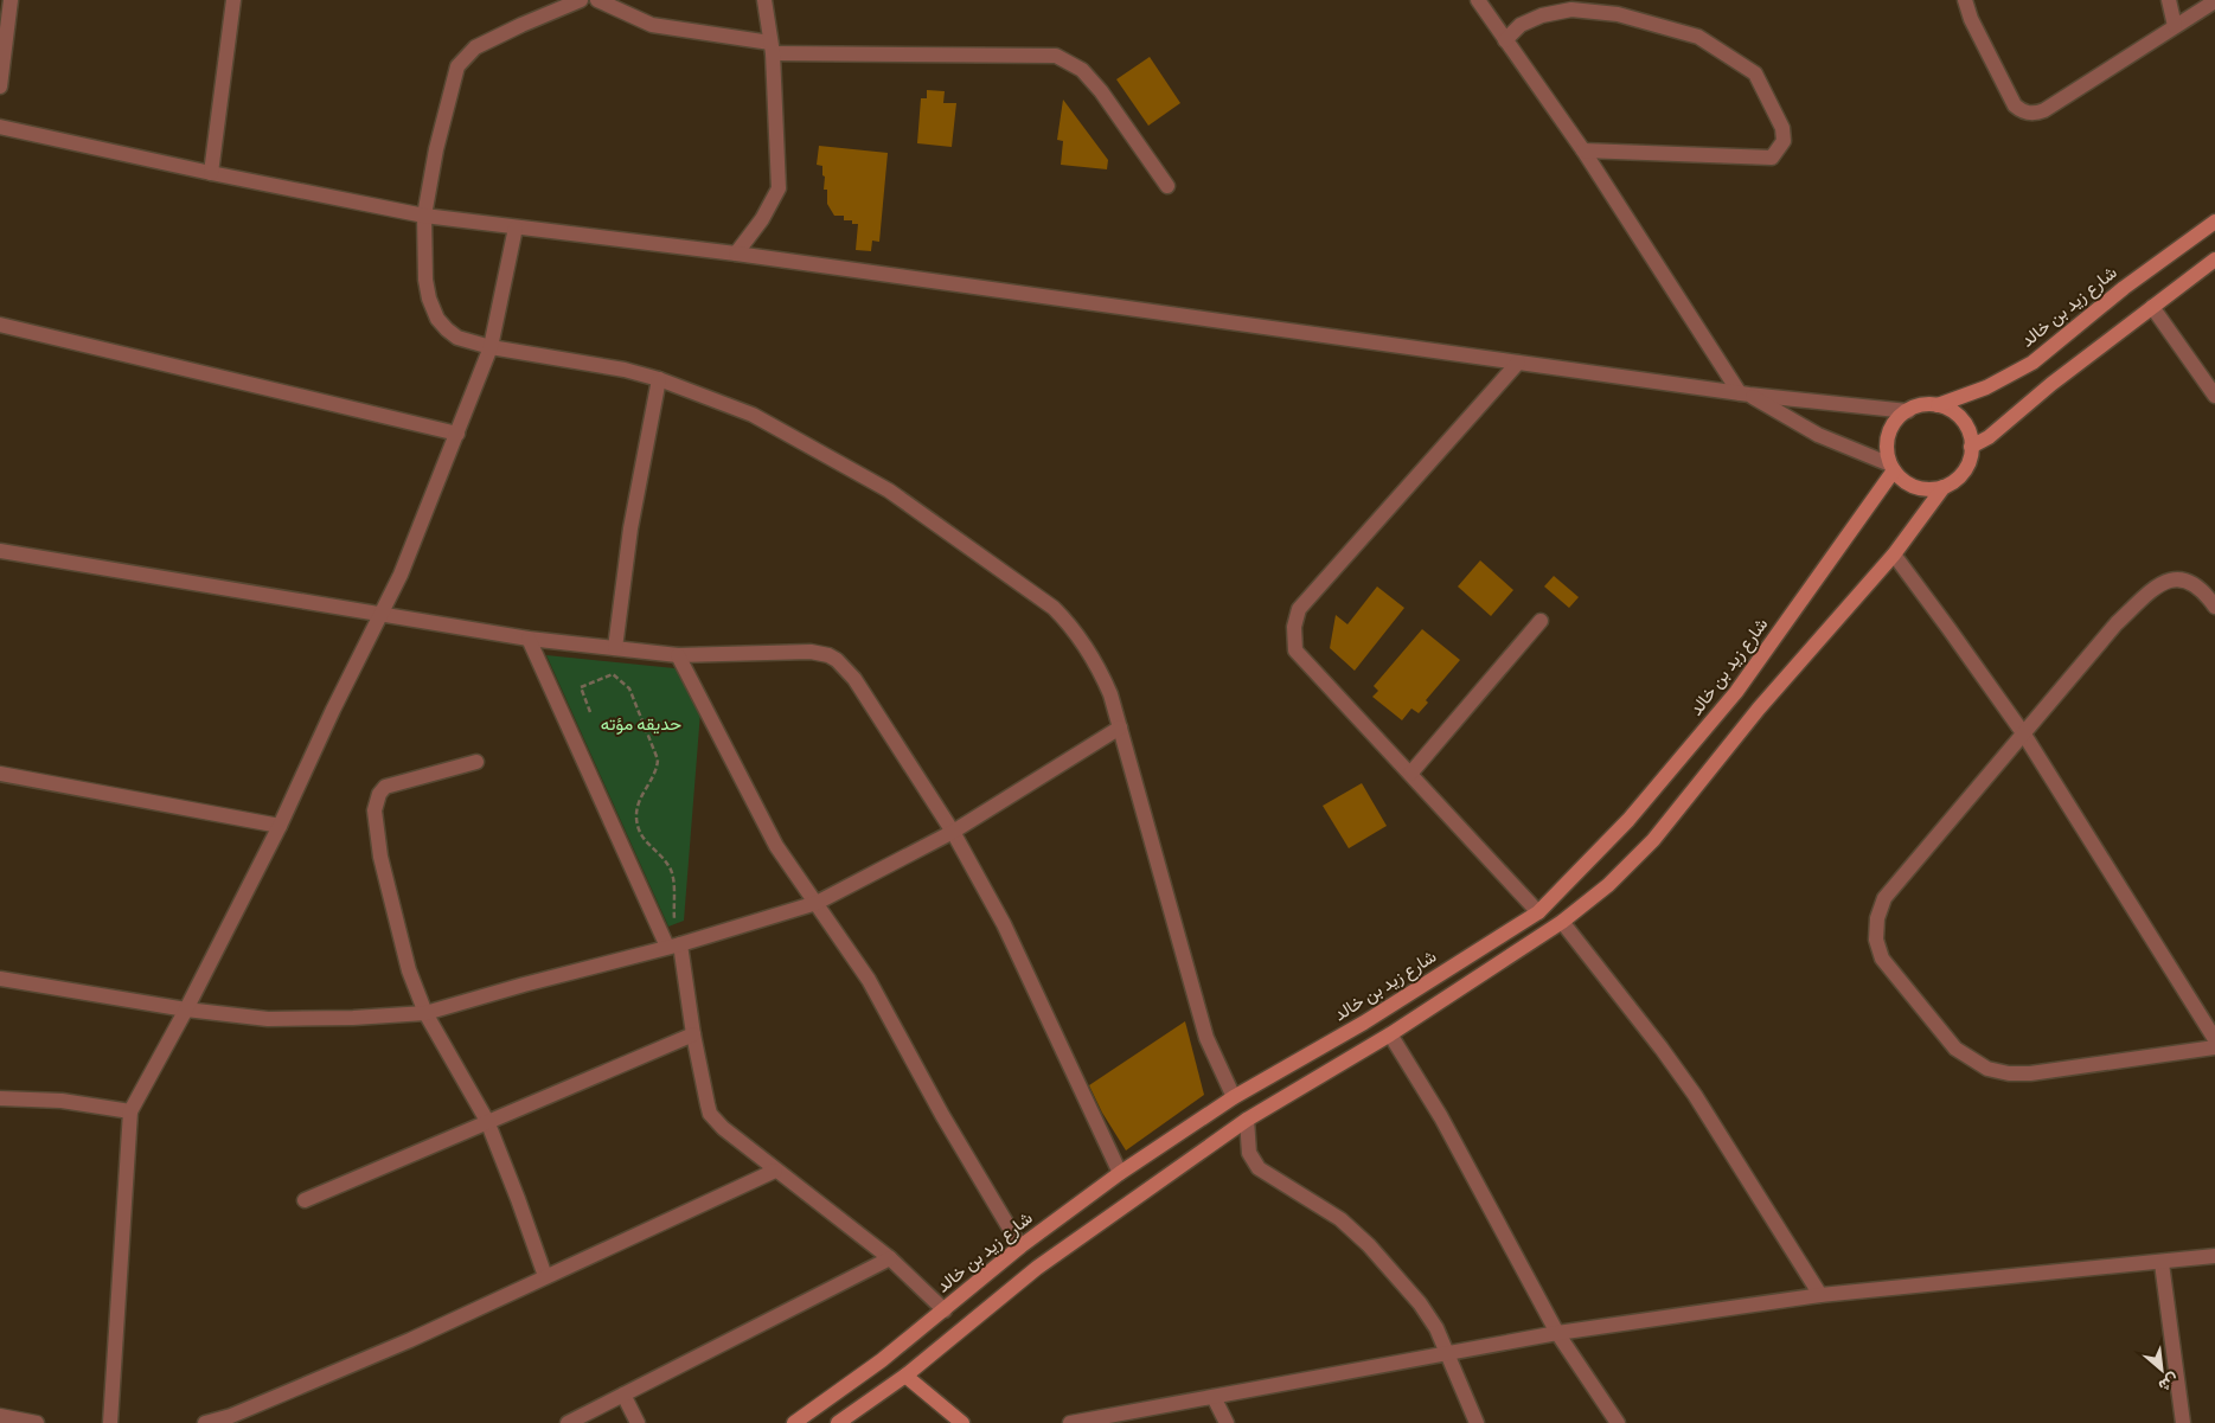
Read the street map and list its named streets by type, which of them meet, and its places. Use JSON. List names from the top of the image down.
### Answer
{
  "streets": {
    "main road": ["شارع زيد بن خالد"]
  },
  "parks": ["حديقه مؤته"],
  "north": "bottom right"
}
